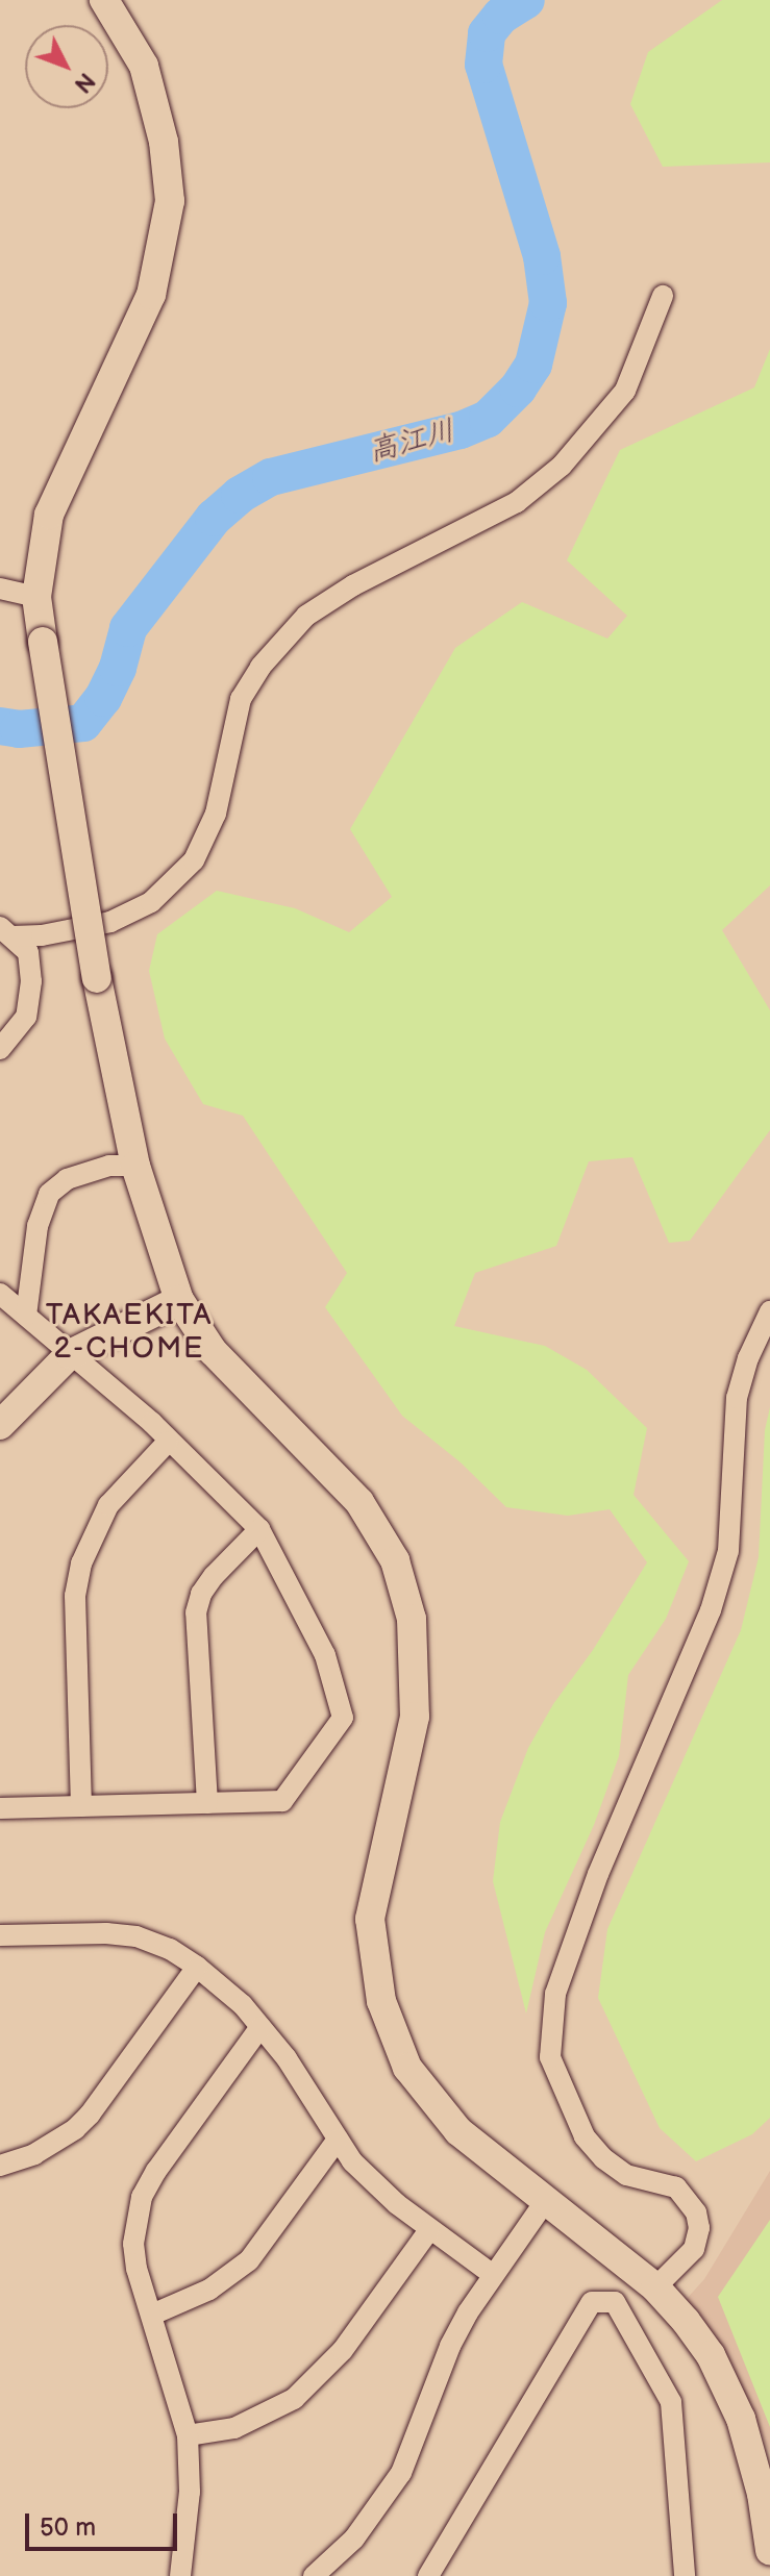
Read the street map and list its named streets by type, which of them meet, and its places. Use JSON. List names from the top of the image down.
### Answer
{
  "districts": ["TAKAEKITA 2-CHOME"],
  "water": ["高江川"],
  "scale_bar": "50 m",
  "north": "bottom right"
}
